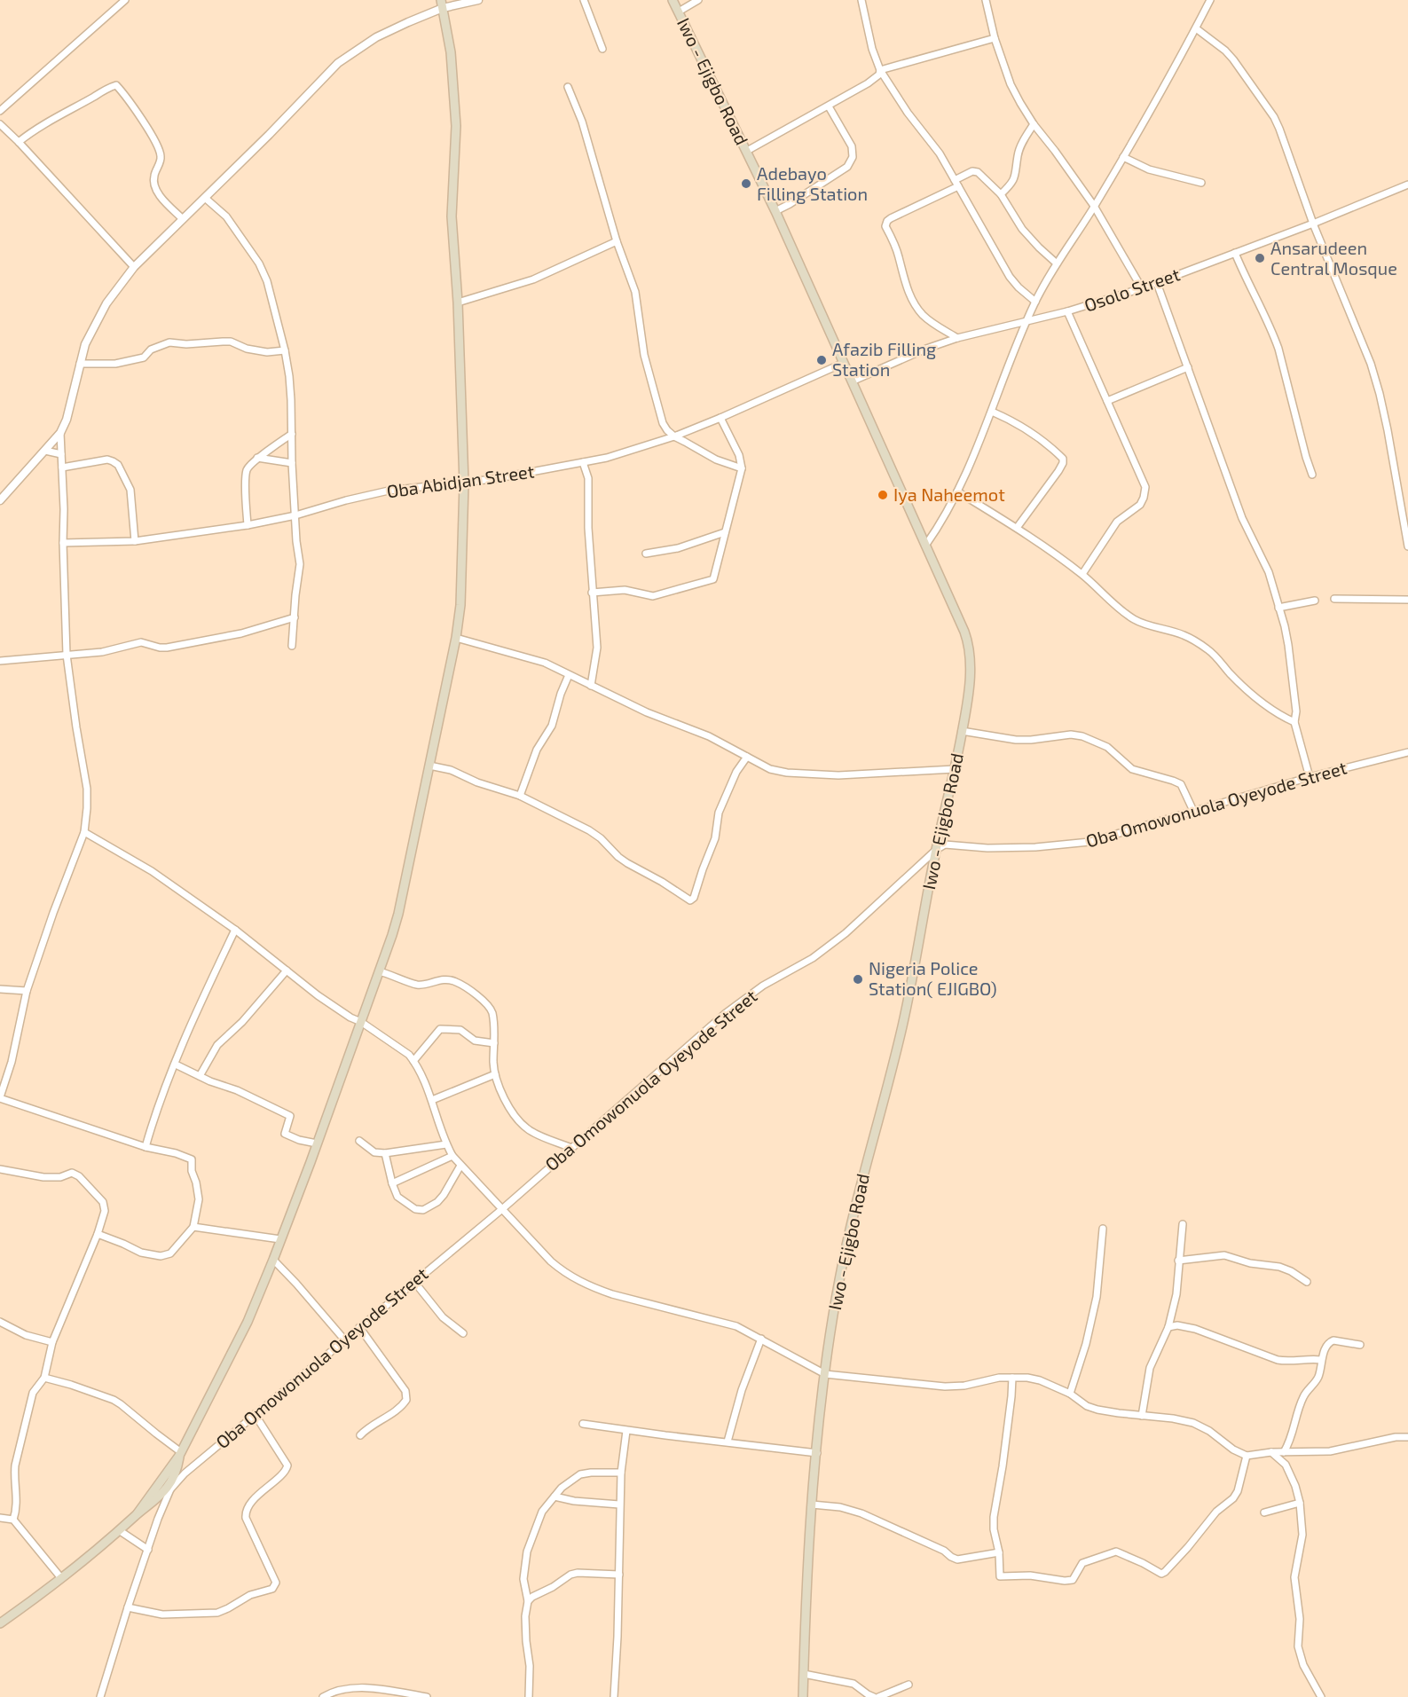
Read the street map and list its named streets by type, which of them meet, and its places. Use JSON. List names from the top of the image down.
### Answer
{
  "streets": {
    "main road": ["Iwo - Ejigbo Road"],
    "street": ["Osolo Street", "Oba Abidjan Street", "Oba Omowonuola Oyeyode Street"]
  },
  "crossings": [
    ["Iwo - Ejigbo Road", "Osolo Street"],
    ["Iwo - Ejigbo Road", "Oba Abidjan Street"],
    ["Iwo - Ejigbo Road", "Oba Omowonuola Oyeyode Street"]
  ],
  "places": [
    "Adebayo Filling Station",
    "Ansarudeen Central Mosque",
    "Afazib Filling Station",
    "Iya Naheemot",
    "Nigeria Police Station( EJIGBO)"
  ]
}
